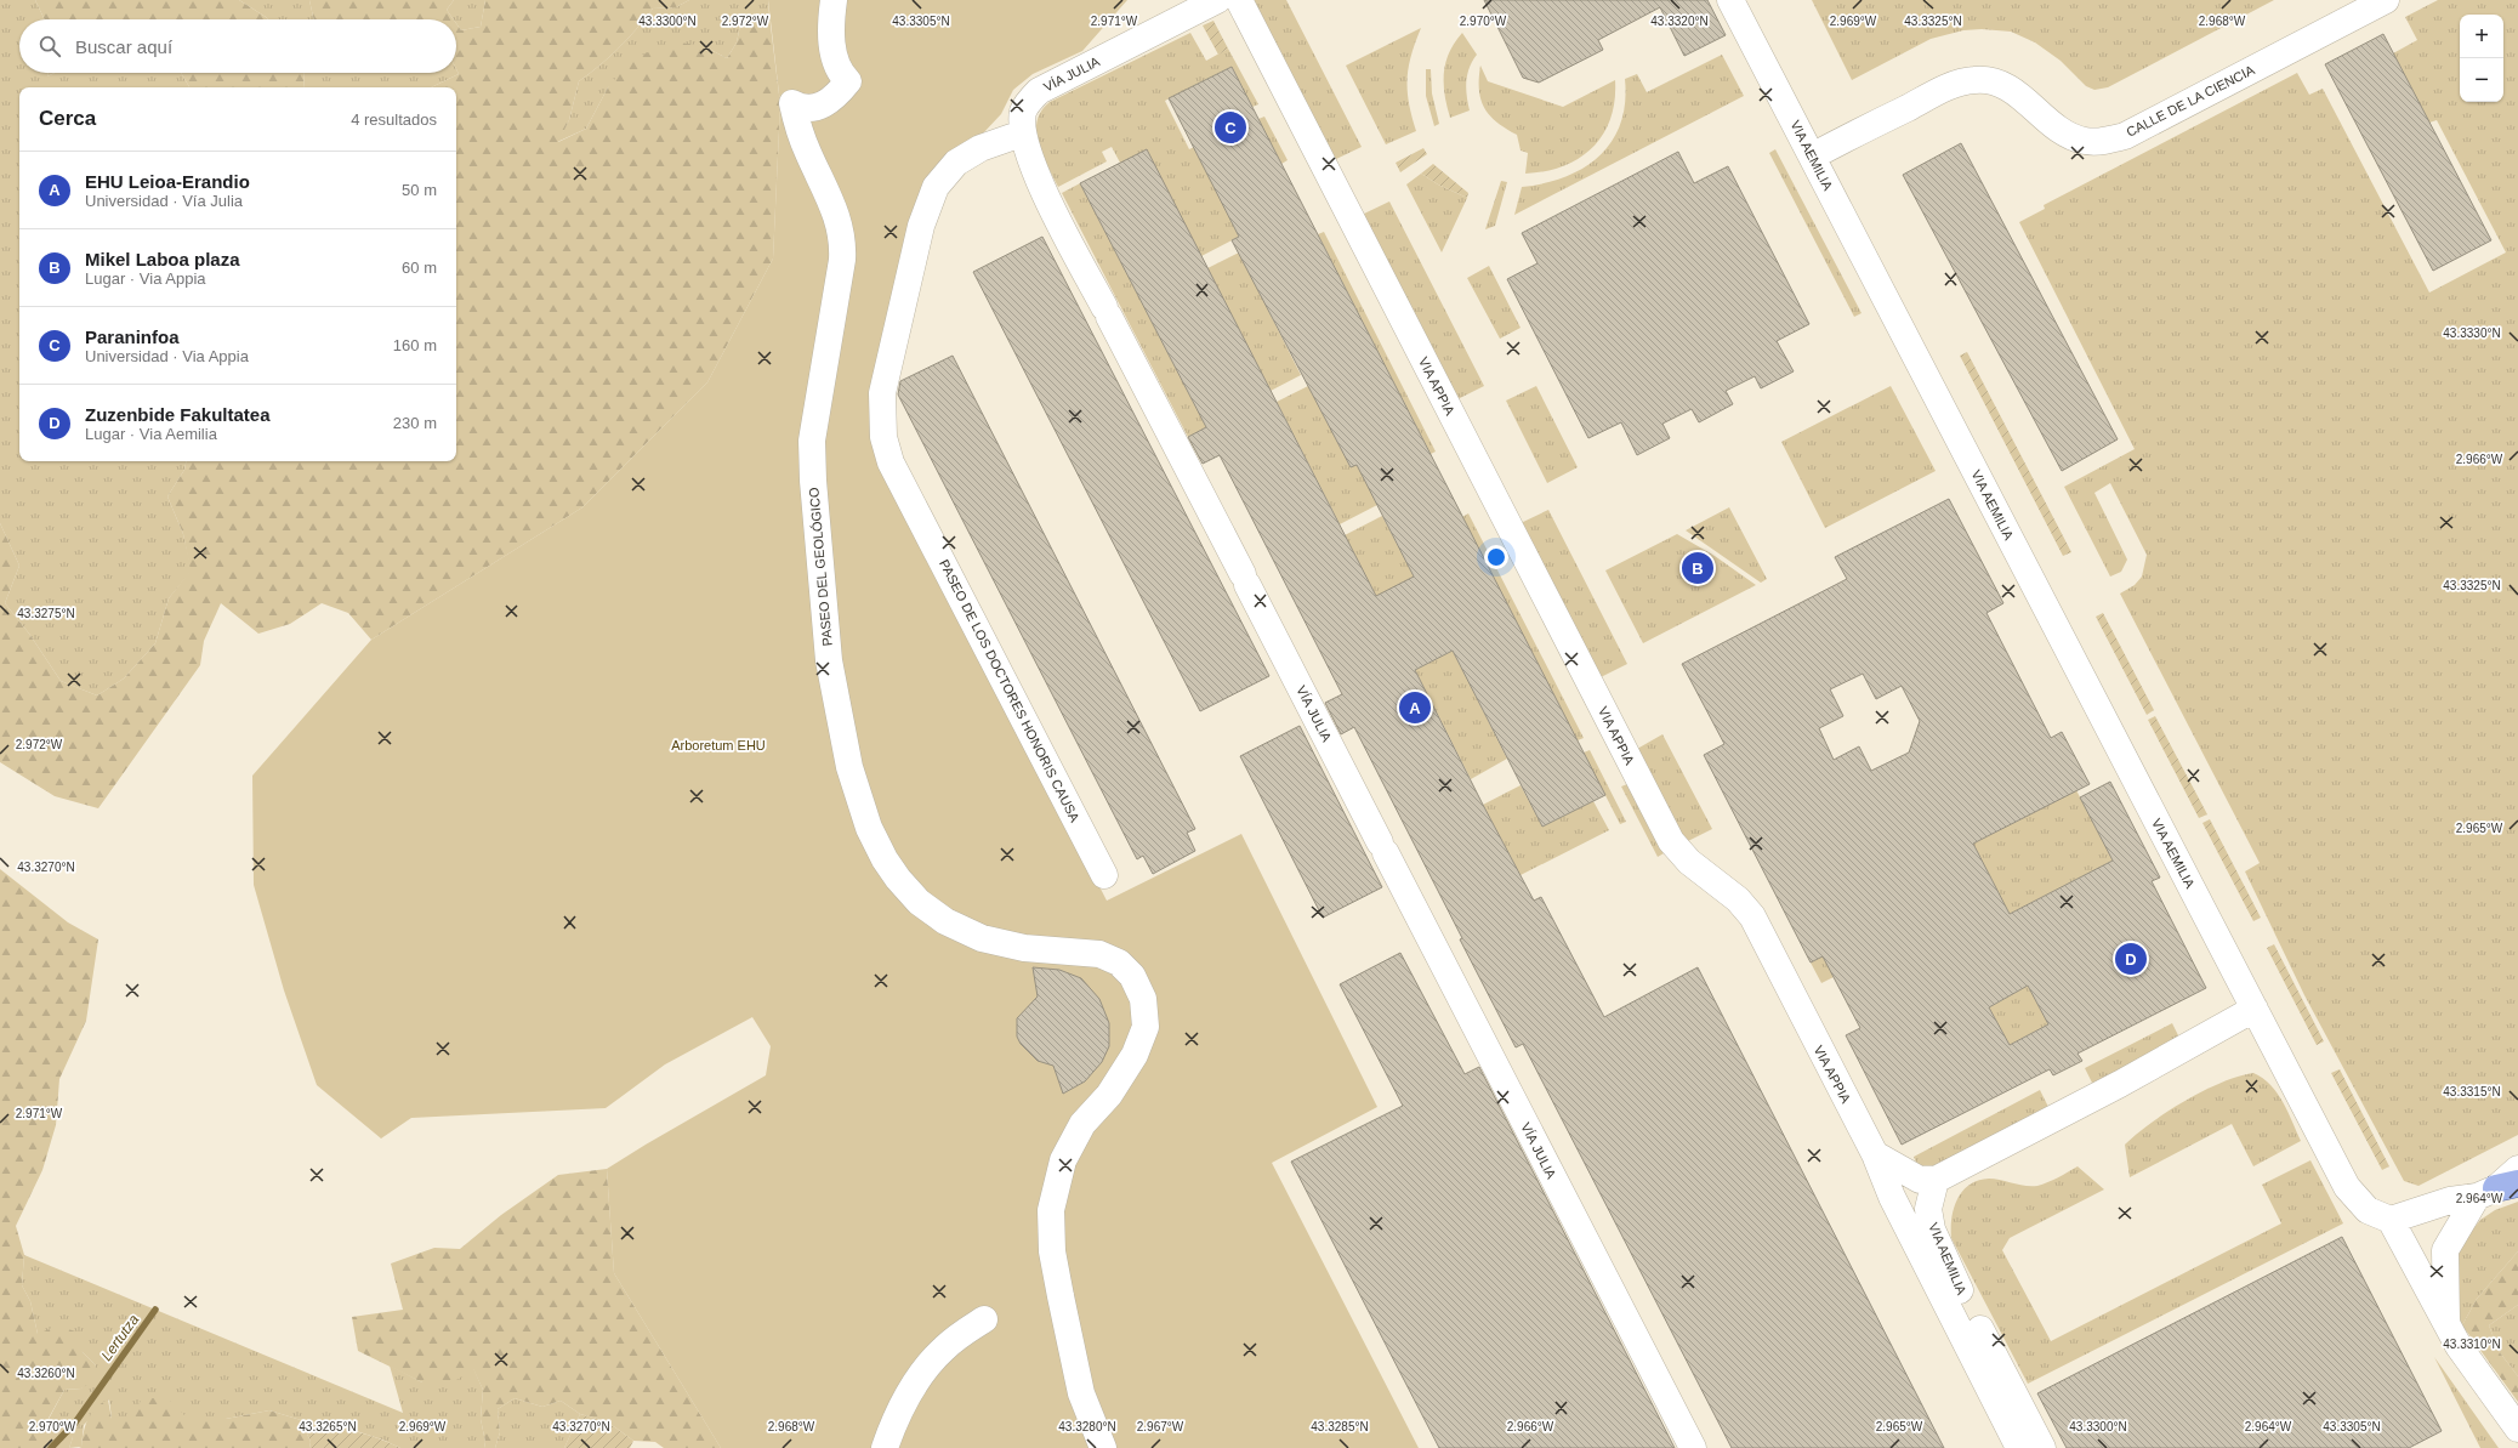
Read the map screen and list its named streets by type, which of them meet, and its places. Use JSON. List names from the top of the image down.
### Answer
{
  "streets": {
    "street": [
      "VÍA JULIA",
      "CALLE DE LA CIENCIA",
      "VIA AEMILIA",
      "VIA APPIA",
      "PASEO DEL GEOLÓGICO",
      "PASEO DE LOS DOCTORES HONORIS CAUSA"
    ]
  },
  "crossings": [
    ["VÍA JULIA", "PASEO DE LOS DOCTORES HONORIS CAUSA"],
    ["CALLE DE LA CIENCIA", "VIA AEMILIA"]
  ],
  "water": ["Lertutza"],
  "parks": ["Arboretum EHU"],
  "page": {
    "map_buttons": ["+", "−"],
    "search": "Buscar aquí",
    "heading": ["Cerca", "4 resultados"],
    "pins": [
      "C",
      "B",
      "A",
      "D"
    ],
    "list": [
      {
        "mark": "A",
        "name": "EHU Leioa-Erandio",
        "note": "Universidad · Vía Julia",
        "value": "50 m"
      },
      {
        "mark": "B",
        "name": "Mikel Laboa plaza",
        "note": "Lugar · Via Appia",
        "value": "60 m"
      },
      {
        "mark": "C",
        "name": "Paraninfoa",
        "note": "Universidad · Via Appia",
        "value": "160 m"
      },
      {
        "mark": "D",
        "name": "Zuzenbide Fakultatea",
        "note": "Lugar · Via Aemilia",
        "value": "230 m"
      }
    ]
  },
  "coordinates": [
    "43.3300°N",
    "2.972°W",
    "43.3305°N",
    "2.971°W",
    "2.970°W",
    "43.3320°N",
    "2.969°W",
    "43.3325°N",
    "2.968°W",
    "43.3330°N",
    "2.966°W",
    "43.3275°N",
    "2.965°W",
    "43.3270°N",
    "43.3315°N",
    "2.964°W",
    "43.3310°N",
    "43.3260°N",
    "43.3265°N",
    "43.3280°N",
    "2.967°W",
    "43.3285°N"
  ]
}
